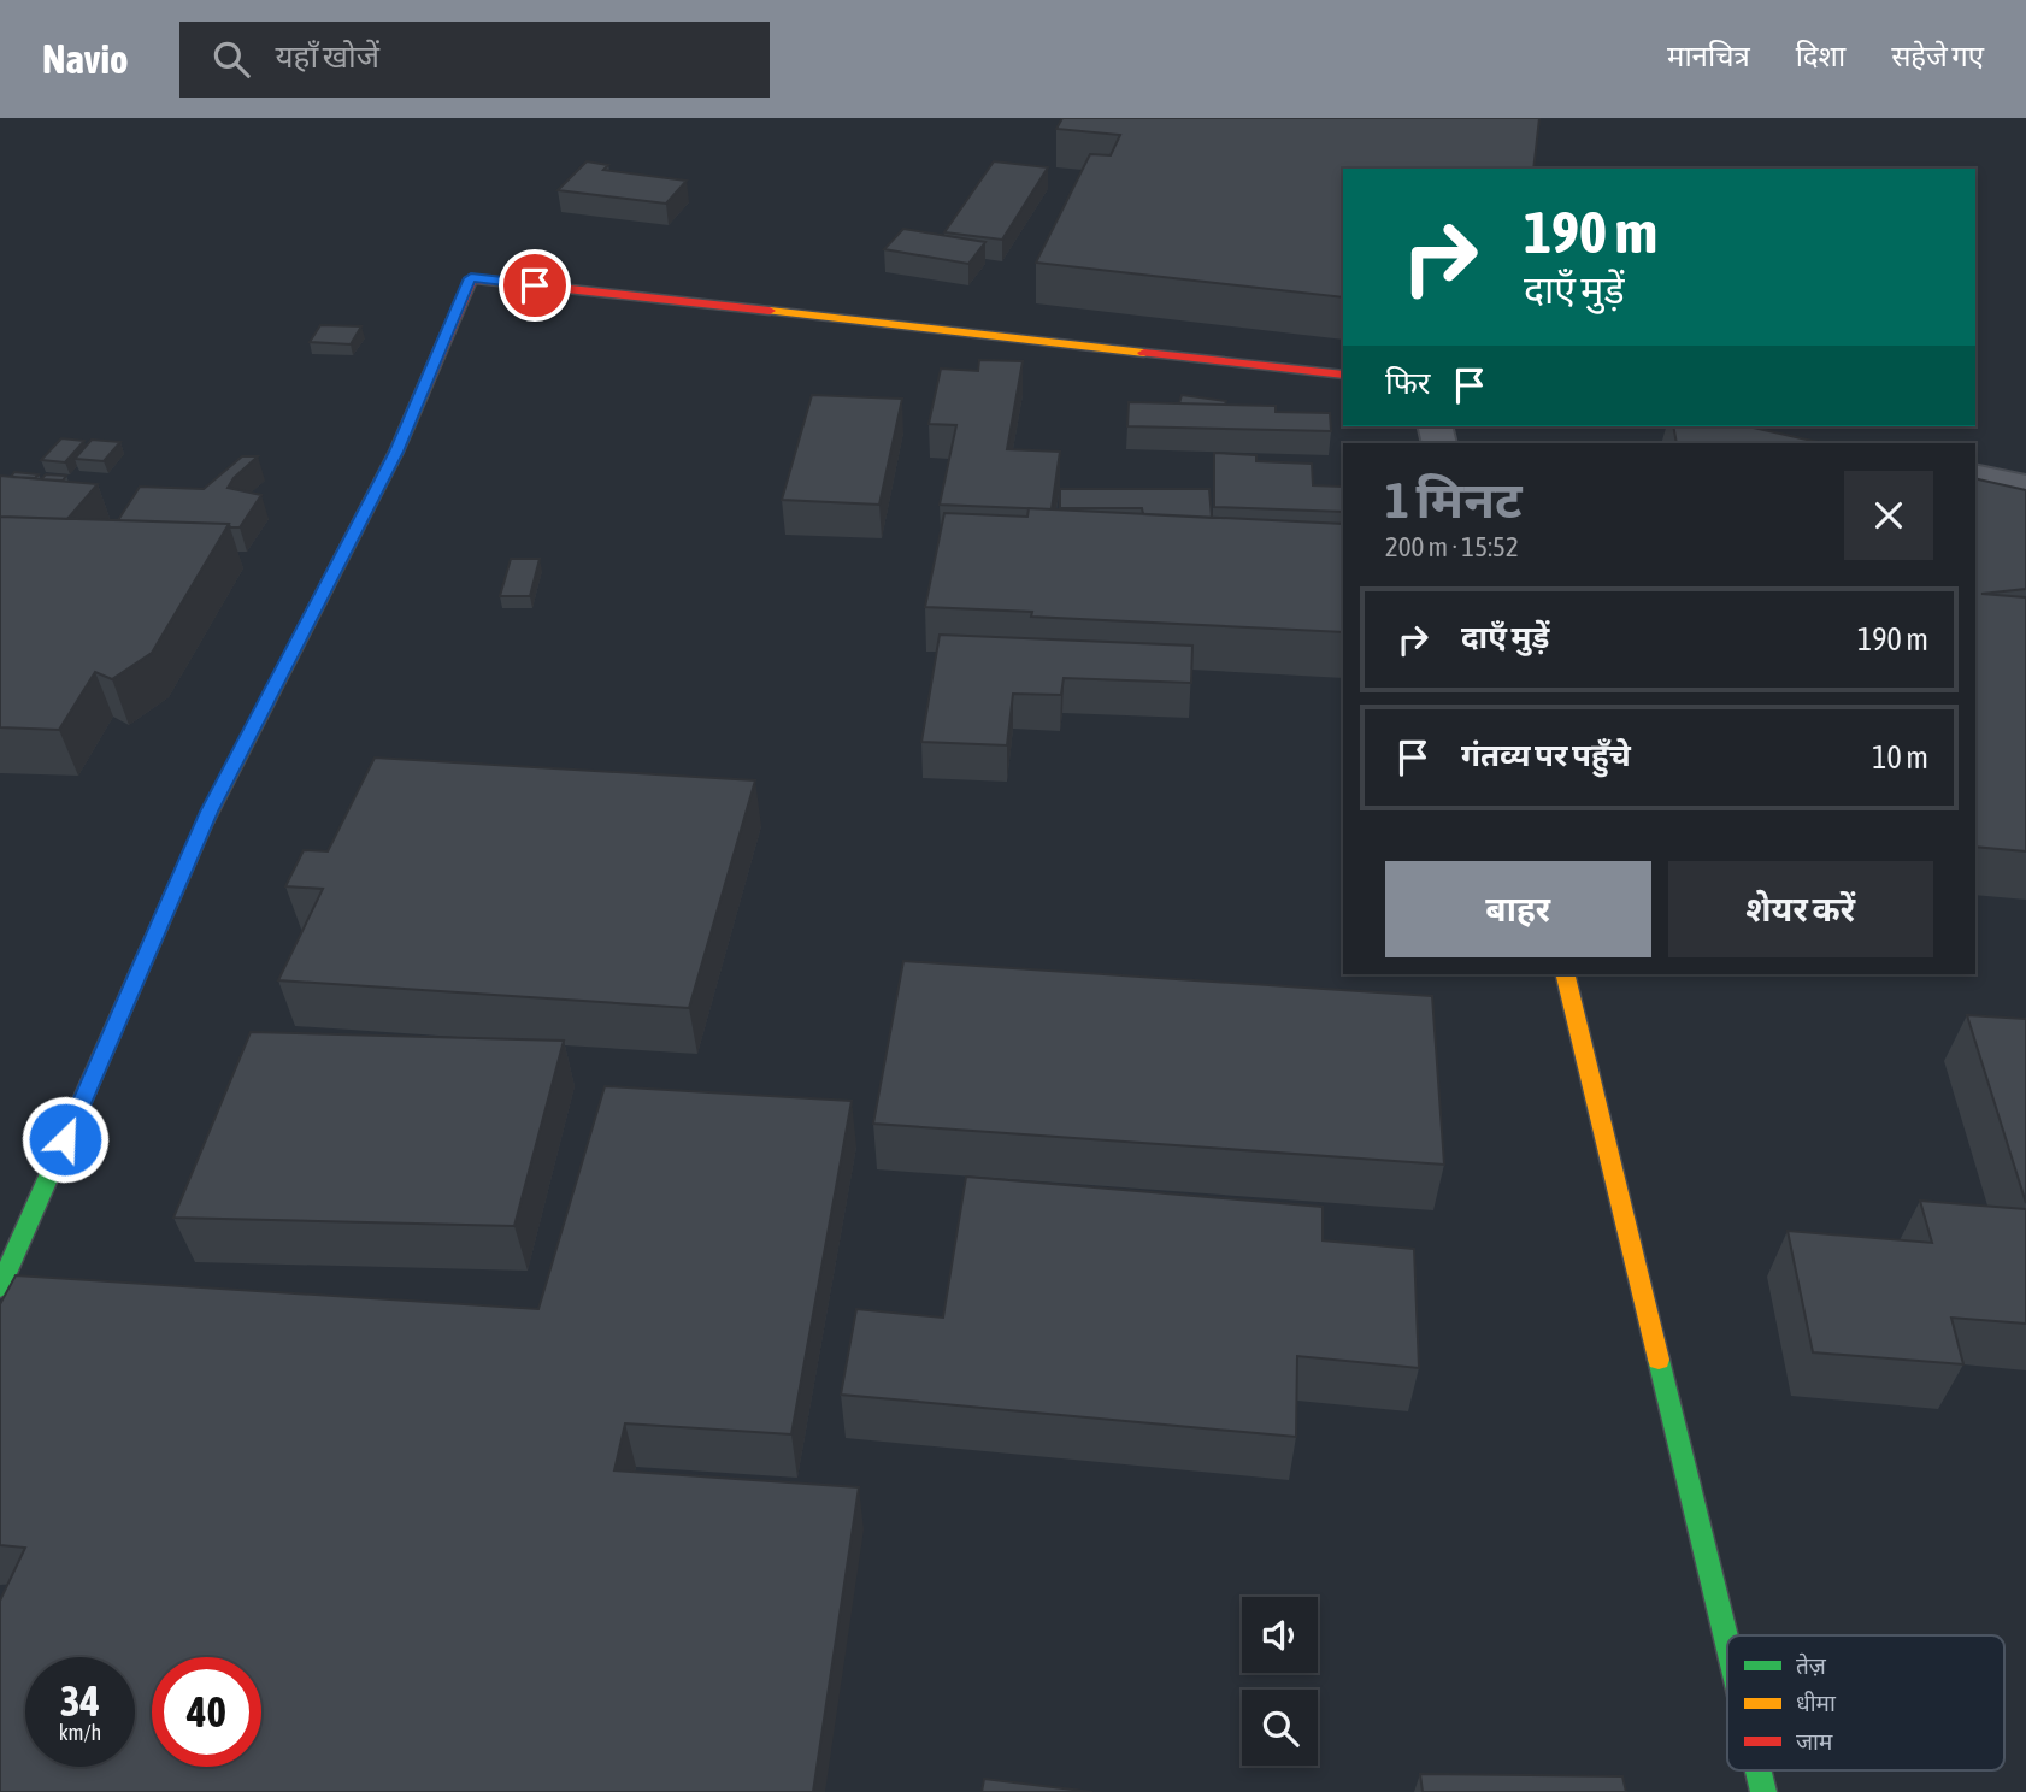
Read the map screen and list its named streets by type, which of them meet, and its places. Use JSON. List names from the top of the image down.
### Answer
{
  "legend": ["तेज़", "धीमा", "जाम"],
  "page": {
    "header": "Navio",
    "search": "यहाँ खोजें",
    "nav": ["मानचित्र", "दिशा", "सहेजे गए"],
    "turn": ["190 m", "दाएँ मुड़ें"],
    "then": "फिर",
    "heading": ["1 मिनट", "200 m · 15:52"],
    "list": [
      {
        "name": "दाएँ मुड़ें",
        "value": "190 m"
      },
      {
        "name": "गंतव्य पर पहुँचे",
        "value": "10 m"
      }
    ],
    "buttons": ["बाहर", "शेयर करें"],
    "speed": "34 km/h",
    "limit": "40"
  }
}
